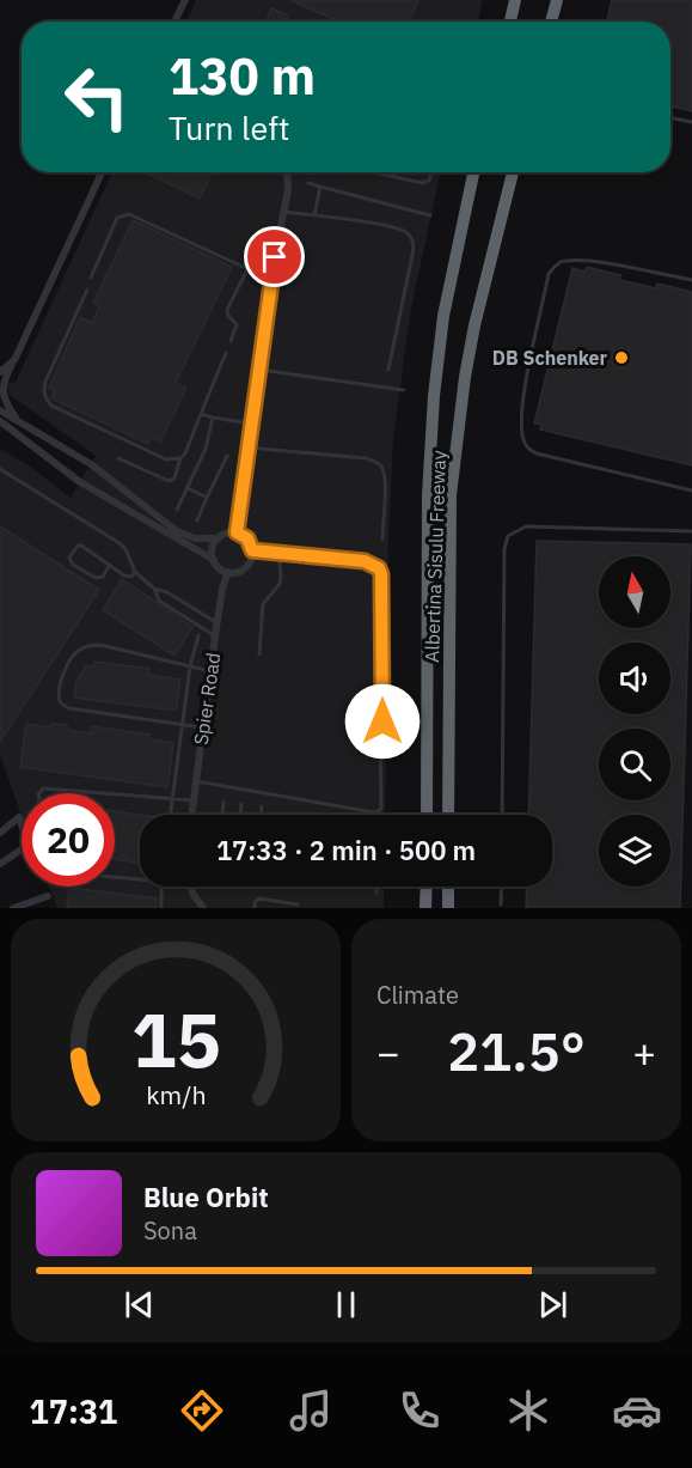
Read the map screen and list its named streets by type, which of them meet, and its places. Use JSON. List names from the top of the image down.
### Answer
{
  "streets": {
    "highway": ["Albertina Sisulu Freeway"],
    "street": ["Spier Road"]
  },
  "places": ["DB Schenker"],
  "north": "top",
  "page": {
    "turn": ["130 m", "Turn left"],
    "limit": "20",
    "trip": "17:33 · 2 min · 500 m",
    "tile": "Climate",
    "heat": ["−", "21.5°", "+"],
    "song": ["Blue Orbit", "Sona"],
    "tabs": "17:31",
    "gauge": ["15", "km/h"]
  }
}
